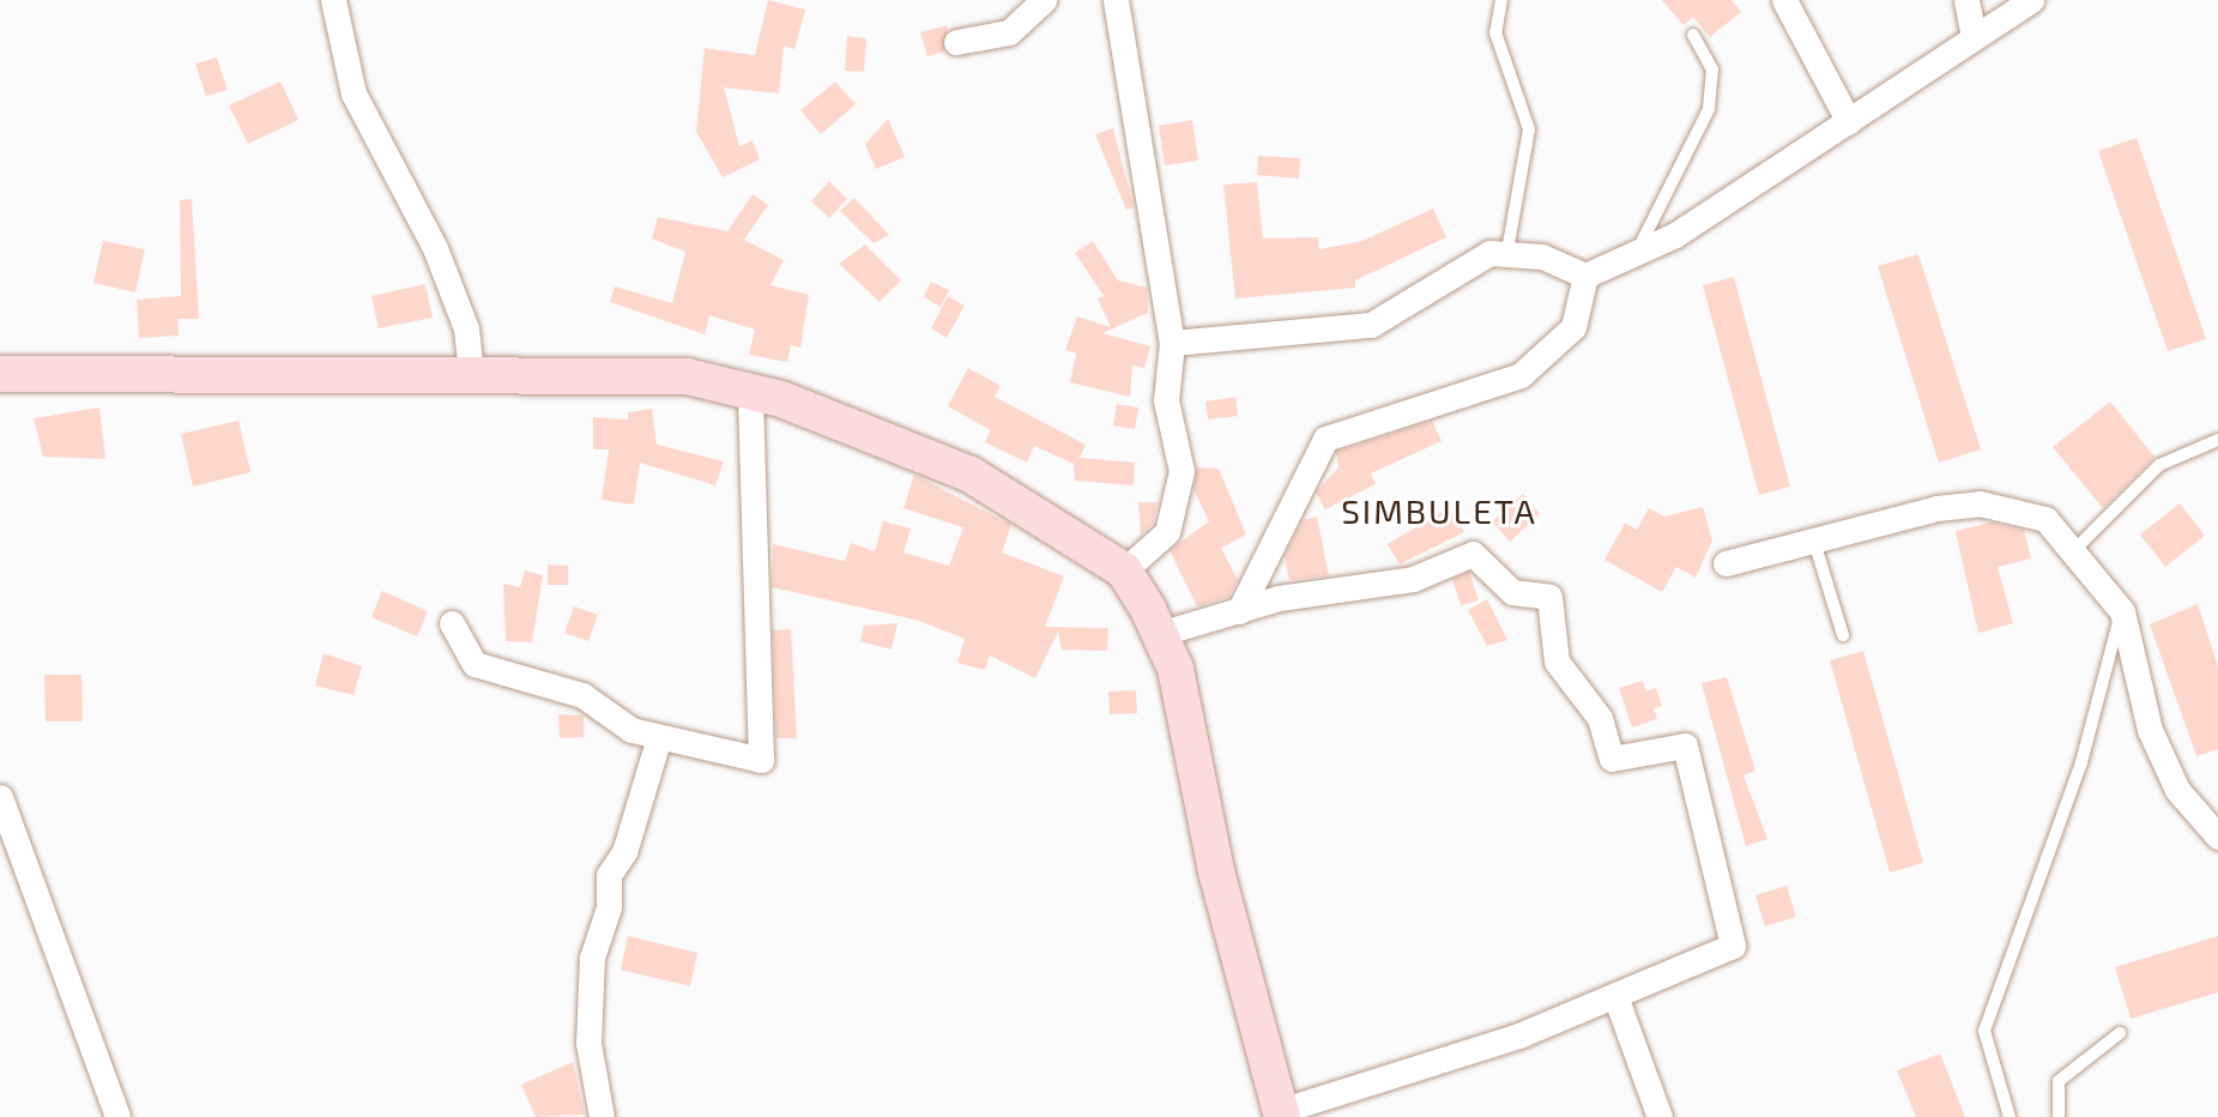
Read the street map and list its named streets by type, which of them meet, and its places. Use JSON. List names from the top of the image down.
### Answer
{
  "districts": ["SIMBULETA"]
}
